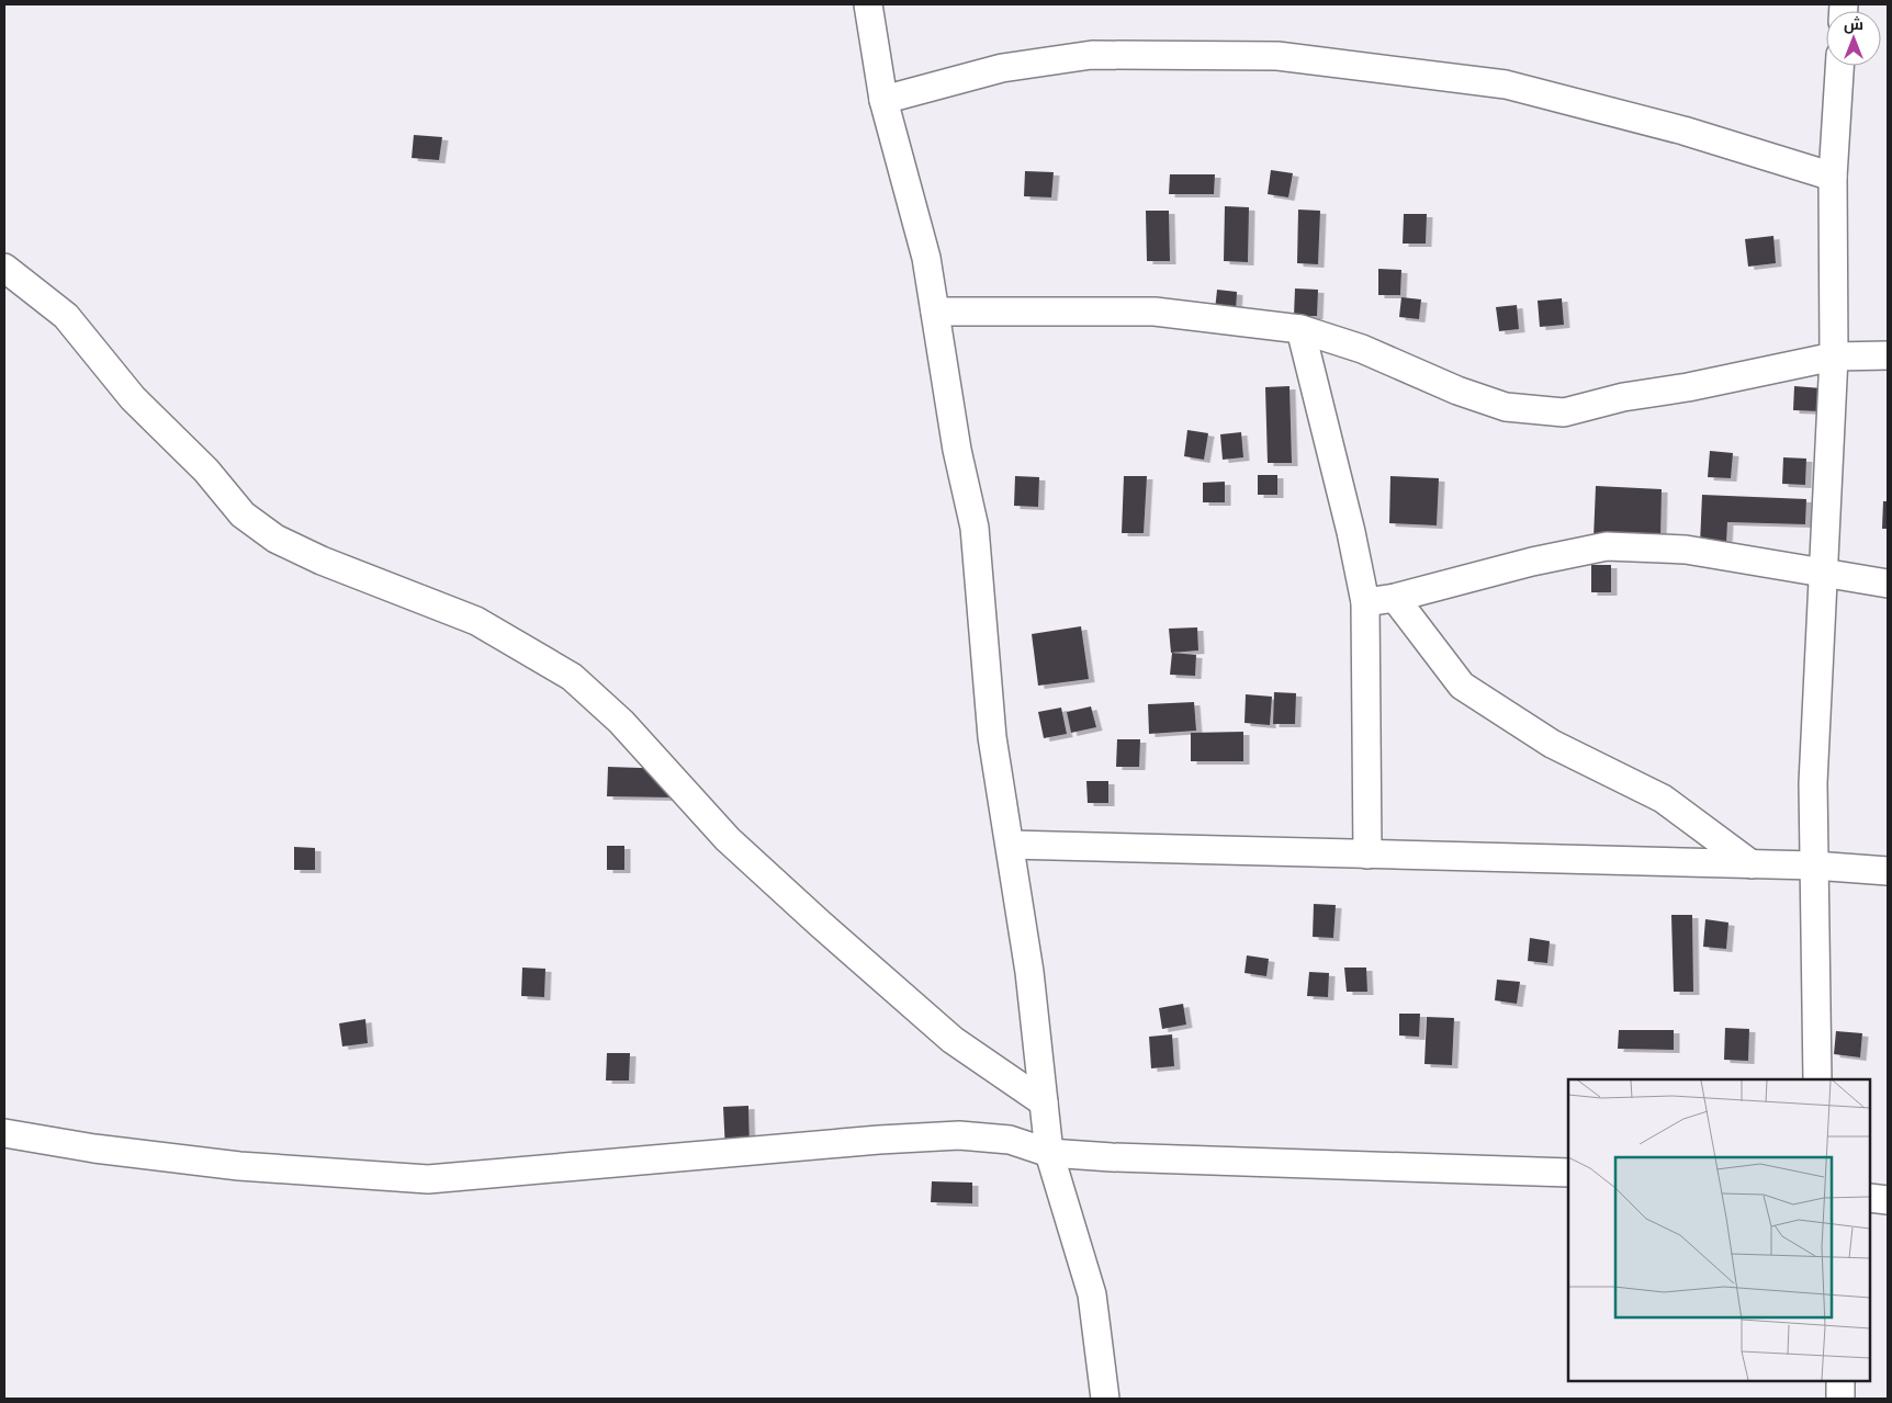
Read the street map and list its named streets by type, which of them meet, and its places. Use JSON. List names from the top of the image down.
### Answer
{
  "north": "top"
}
